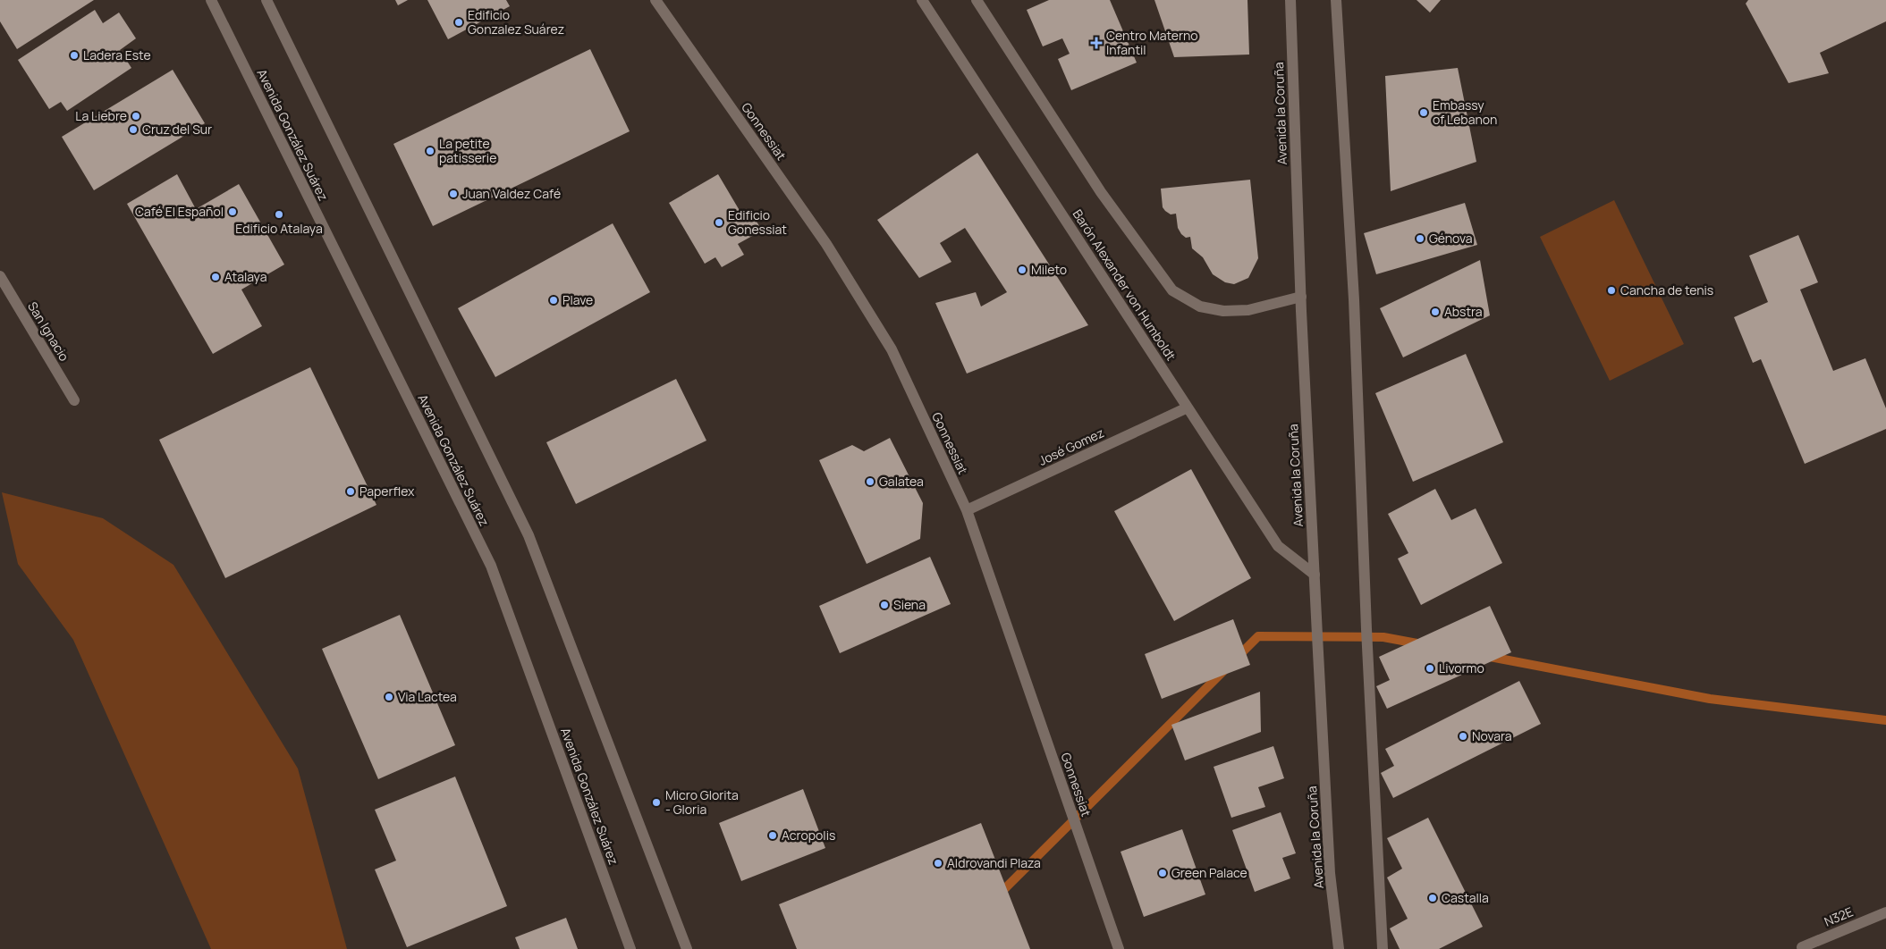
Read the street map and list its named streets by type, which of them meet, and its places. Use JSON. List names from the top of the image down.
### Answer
{
  "streets": {
    "street": [
      "Avenida la Coruña",
      "Gonnessiat",
      "Avenida González Suárez",
      "Barón Alexander von Humboldt",
      "San Ignacio",
      "José Gomez",
      "N32E"
    ]
  },
  "crossings": [
    ["Avenida la Coruña", "Barón Alexander von Humboldt"],
    ["Gonnessiat", "José Gomez"],
    ["Barón Alexander von Humboldt", "José Gomez"]
  ],
  "places": {
    "other": [
      "Edificio Gonzalez Suárez",
      "Ladera Este",
      "Embassy of Lebanon",
      "La Liebre",
      "Cruz del Sur",
      "La petite patisserie",
      "Juan Valdez Café",
      "Café El Español",
      "Edificio Atalaya",
      "Edificio Gonessiat",
      "Génova",
      "Mileto",
      "Atalaya",
      "Cancha de tenis",
      "Plave",
      "Abstra",
      "Galatea",
      "Paperflex",
      "Siena",
      "Livormo",
      "Via Lactea",
      "Novara",
      "Micro Glorita - Gloria",
      "Acropolis",
      "Aldrovandi Plaza",
      "Green Palace",
      "Castalla"
    ],
    "health": ["Centro Materno Infantil"]
  }
}
